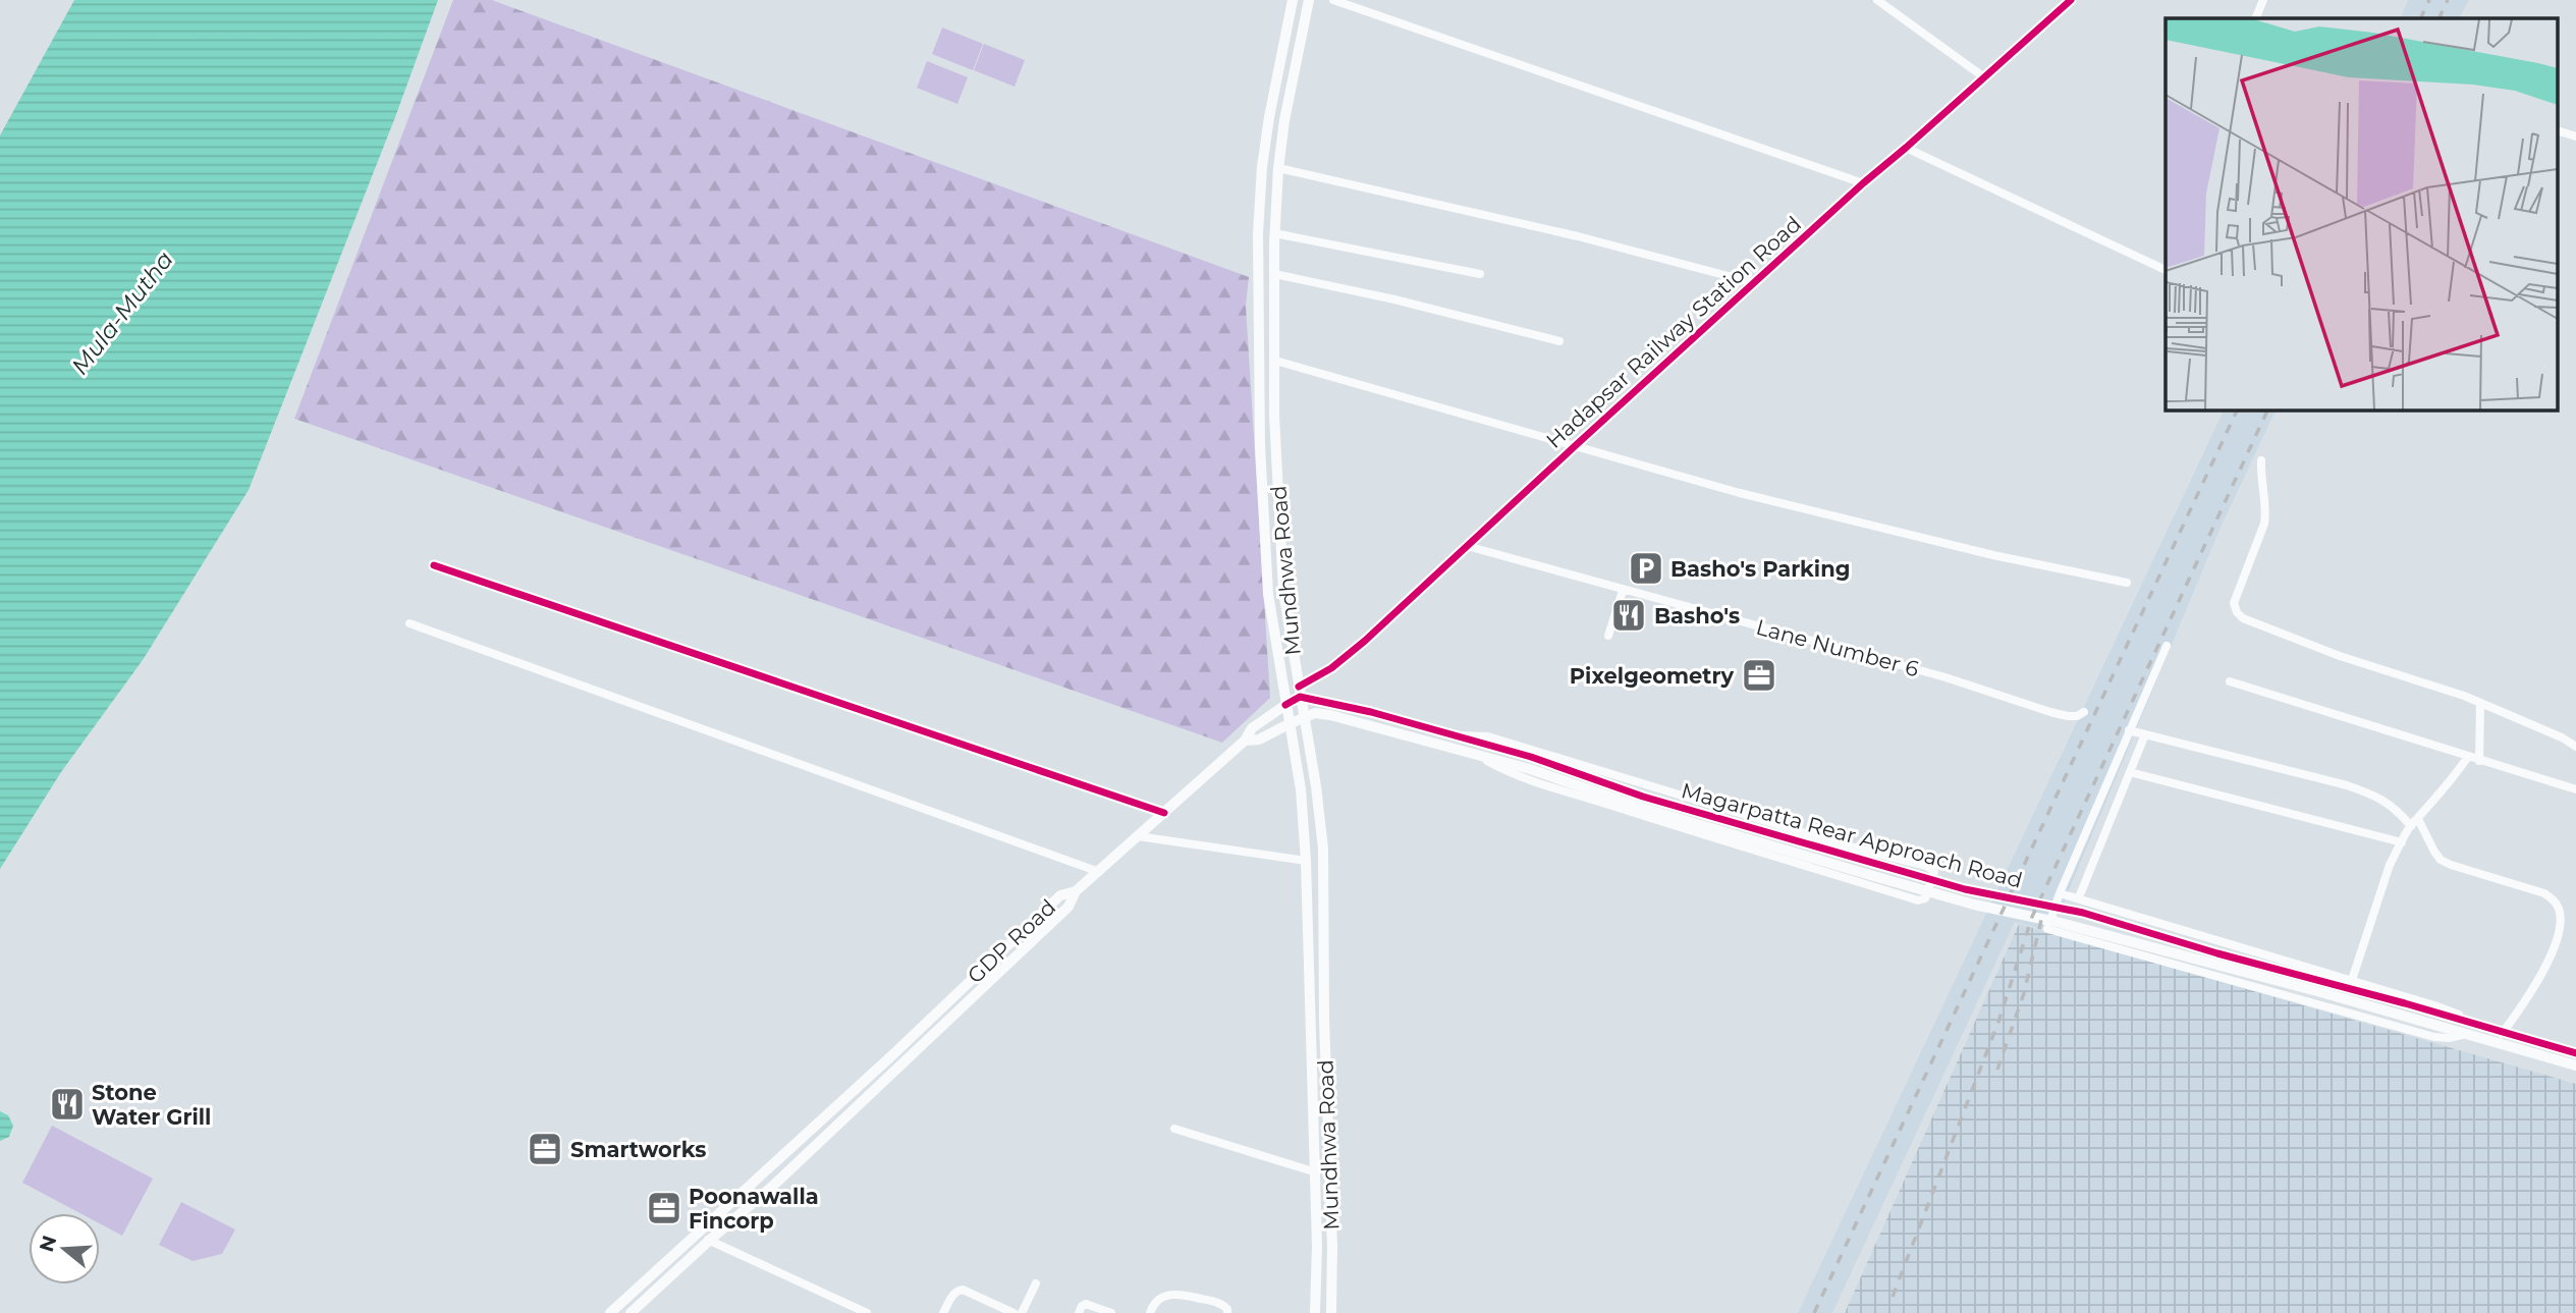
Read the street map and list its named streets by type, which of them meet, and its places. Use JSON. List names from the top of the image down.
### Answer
{
  "streets": {
    "main road": ["Mundhwa Road", "Magarpatta Rear Approach Road", "GDP Road"],
    "street": ["Hadapsar Railway Station Road", "Lane Number 6"]
  },
  "crossings": [
    ["Hadapsar Railway Station Road", "Mundhwa Road"],
    ["Hadapsar Railway Station Road", "Lane Number 6"],
    ["Hadapsar Railway Station Road", "Magarpatta Rear Approach Road"],
    ["Mundhwa Road", "Magarpatta Rear Approach Road"]
  ],
  "water": ["Mula-Mutha"],
  "places": {
    "parking": ["Basho's Parking"],
    "restaurant": ["Basho's", "Stone Water Grill"],
    "office": ["Pixelgeometry", "Smartworks", "Poonawalla Fincorp"]
  },
  "north": "left"
}
